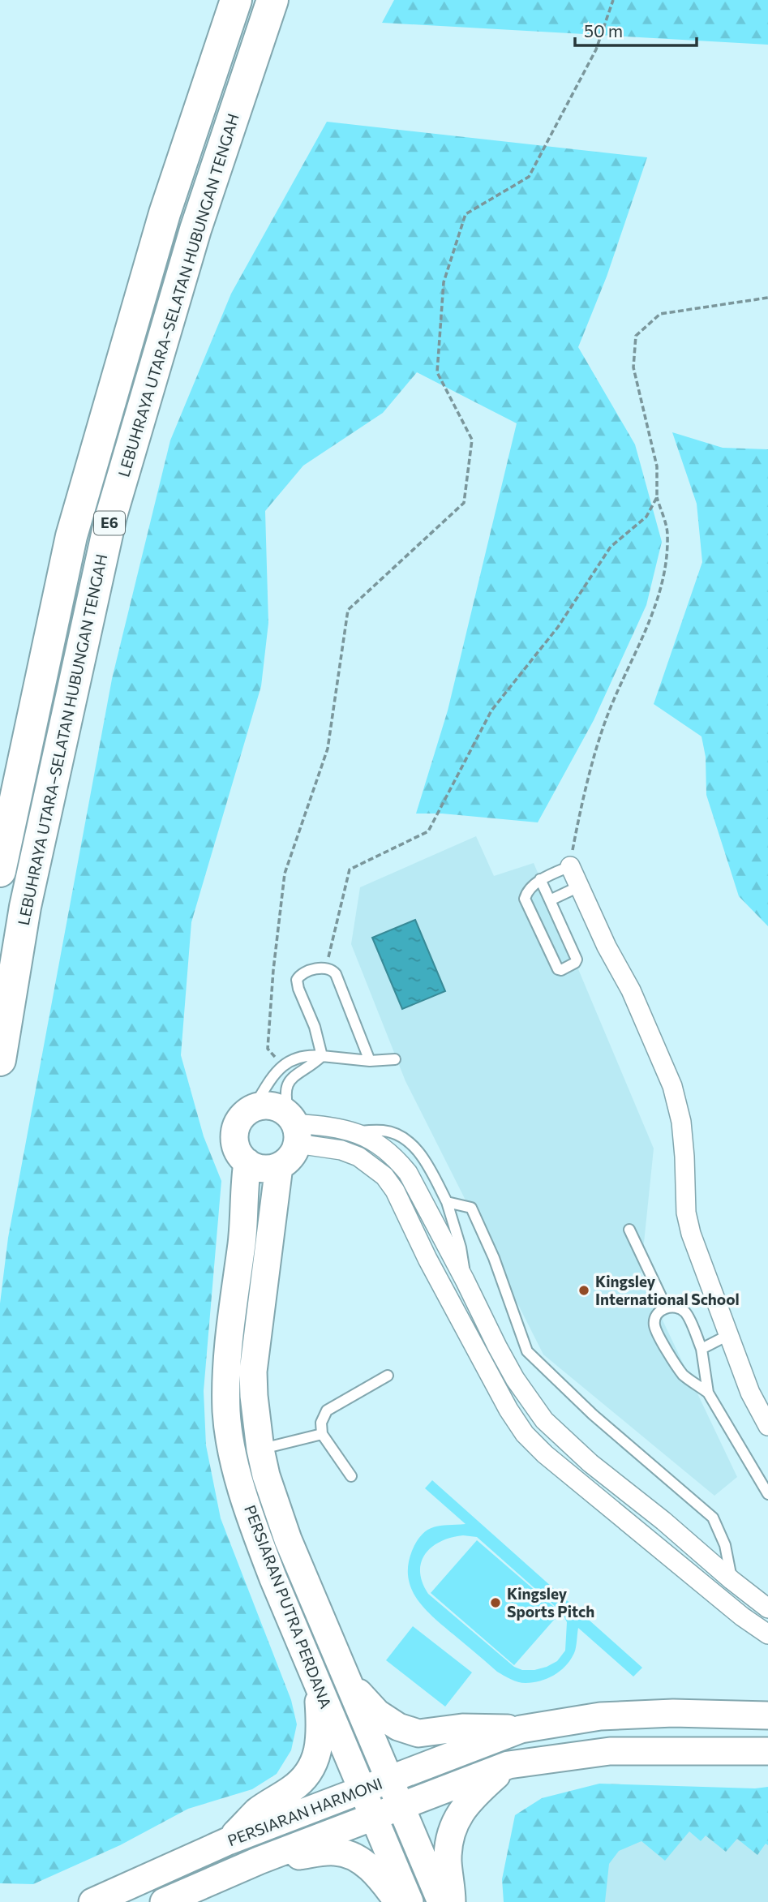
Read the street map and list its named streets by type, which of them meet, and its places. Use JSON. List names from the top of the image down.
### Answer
{
  "streets": {
    "highway": ["LEBUHRAYA UTARA–SELATAN HUBUNGAN TENGAH", "E6"],
    "main road": ["PERSIARAN PUTRA PERDANA", "PERSIARAN HARMONI"]
  },
  "crossings": [
    ["PERSIARAN PUTRA PERDANA", "PERSIARAN HARMONI"]
  ],
  "places": ["Kingsley International School", "Kingsley Sports Pitch"],
  "scale_bar": "50 m"
}
